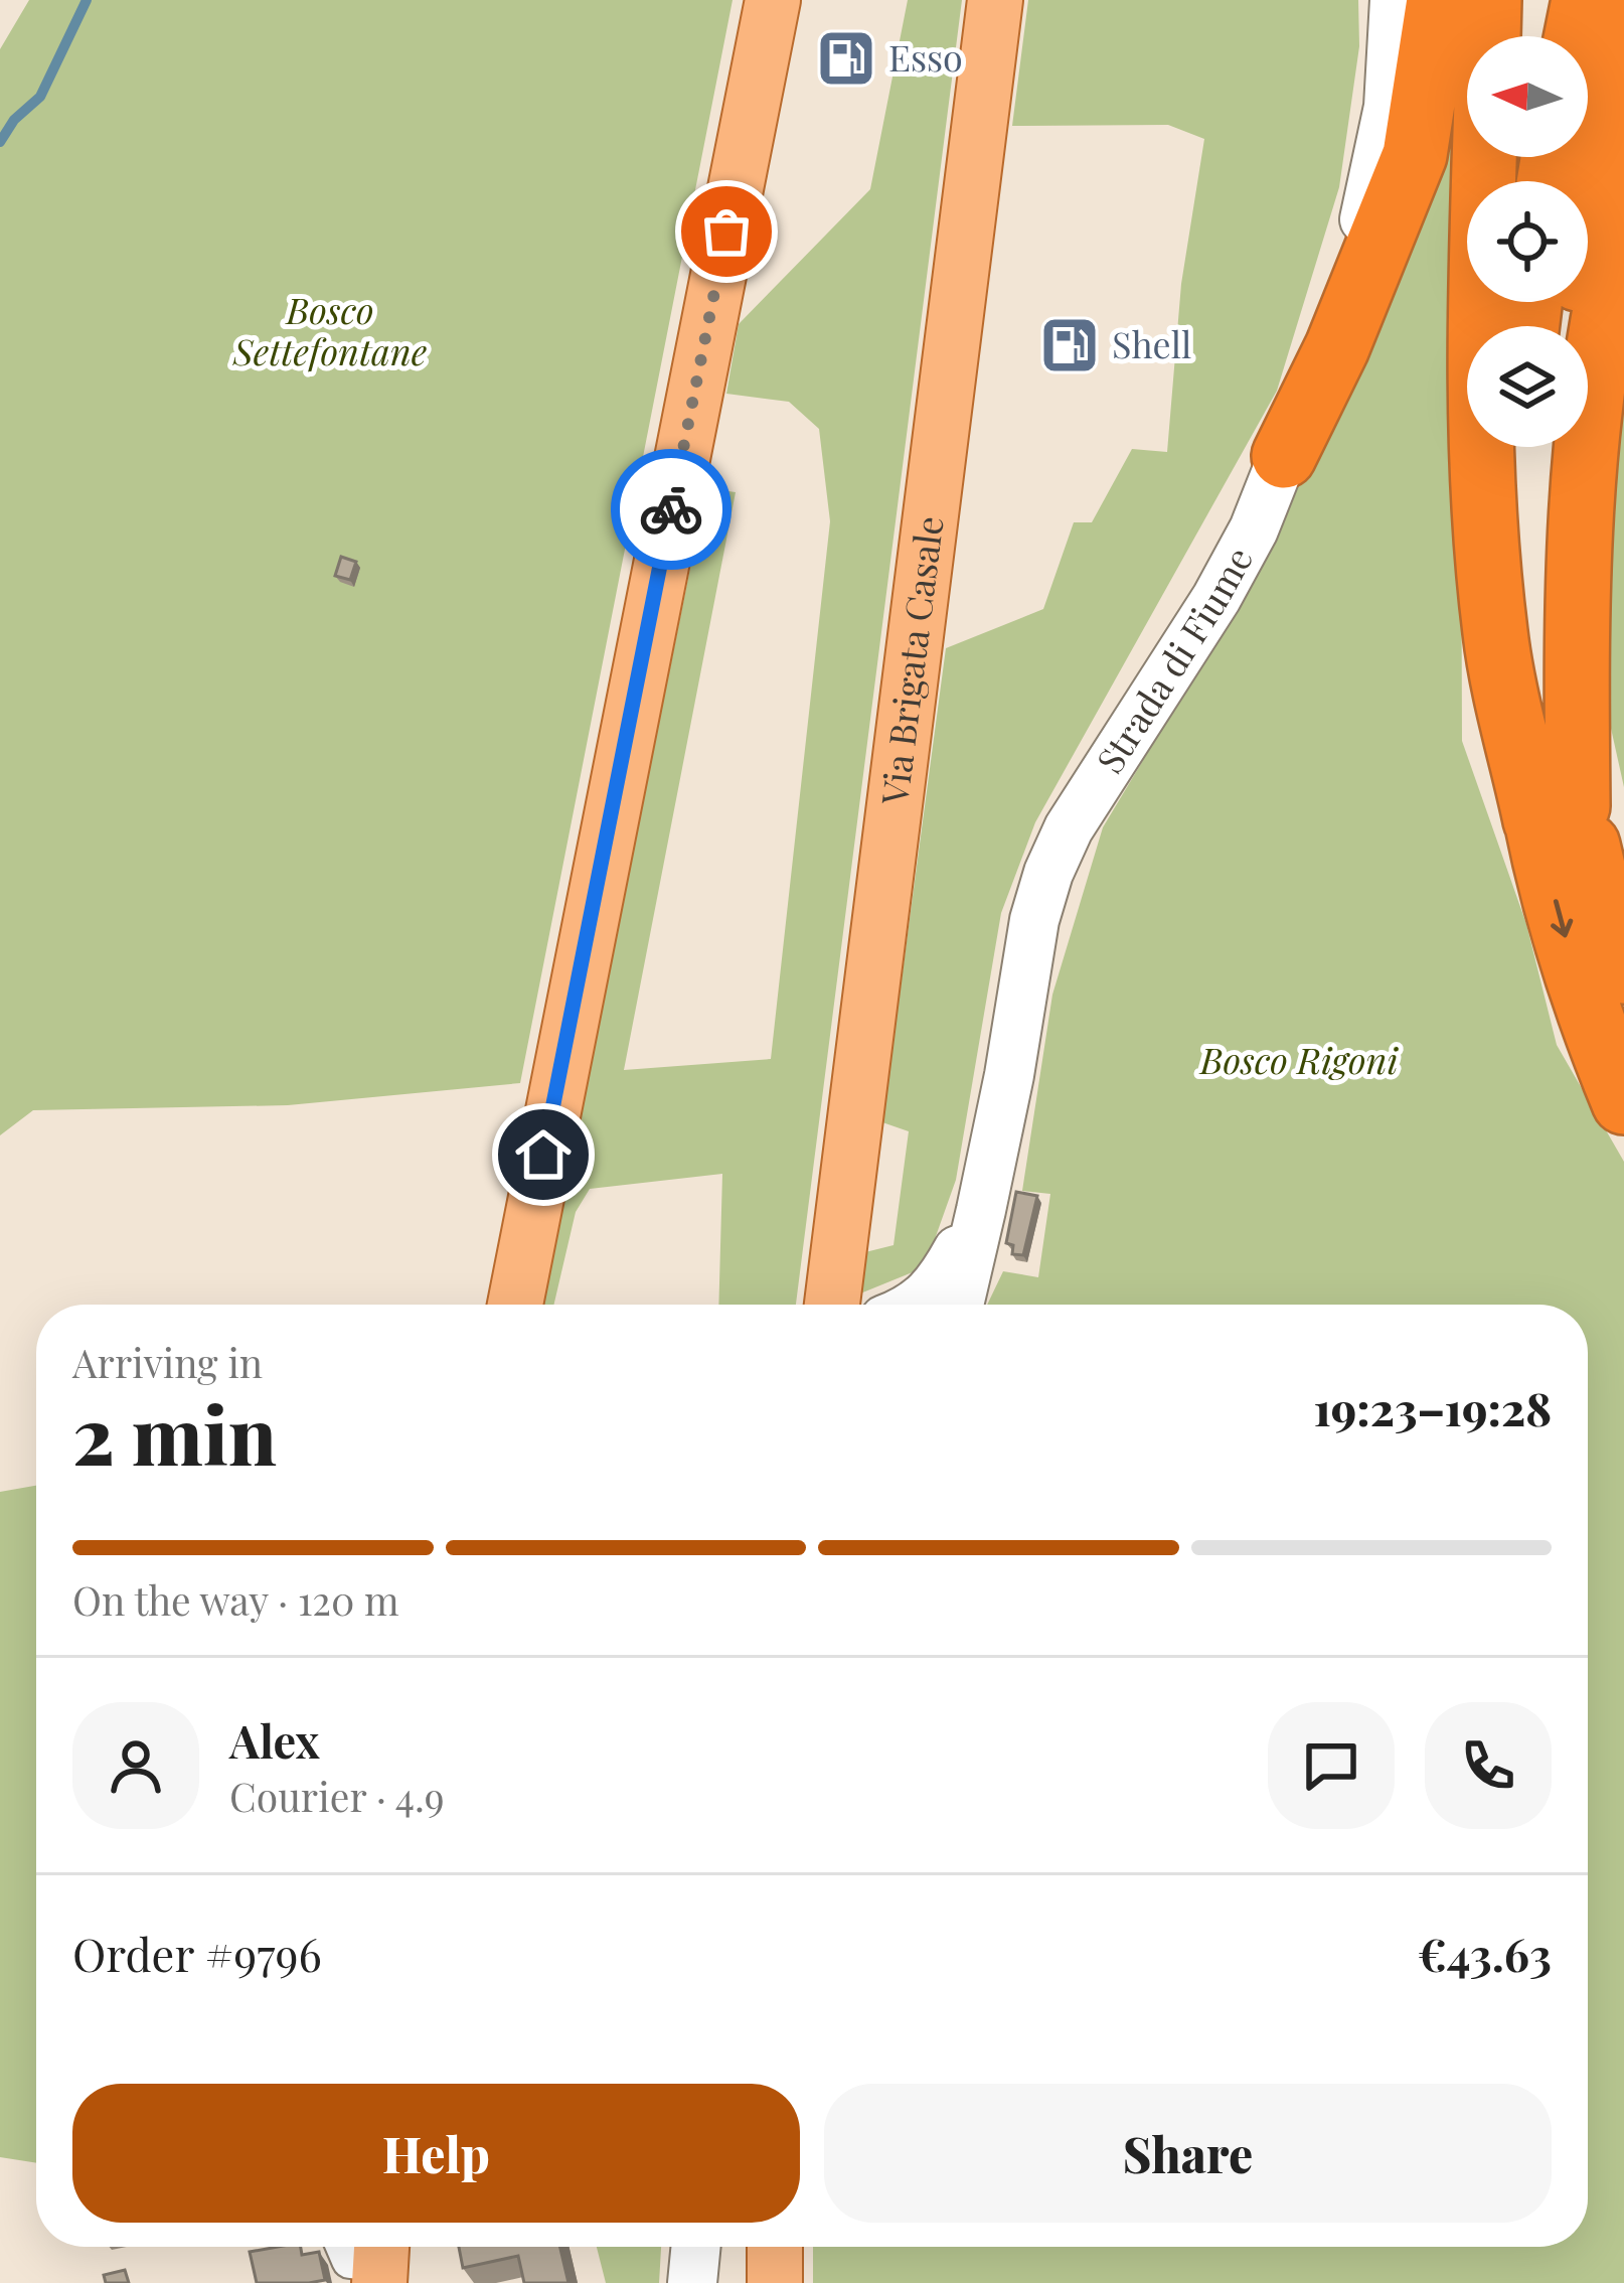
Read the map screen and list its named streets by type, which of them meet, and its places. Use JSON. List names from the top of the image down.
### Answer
{
  "streets": {
    "main road": ["Via Brigata Casale", "Strada di Fiume"]
  },
  "parks": ["Bosco Settefontane", "Bosco Rigoni"],
  "places": {
    "fuel station": ["Esso", "Shell"]
  },
  "north": "left",
  "page": {
    "heading": ["2 min", "Arriving in", "19:23–19:28"],
    "panel": [
      "Alex",
      "Courier · 4.9",
      "Order #9796",
      "€43.63"
    ],
    "bar": "On the way · 120 m",
    "buttons": ["Help", "Share"]
  }
}
